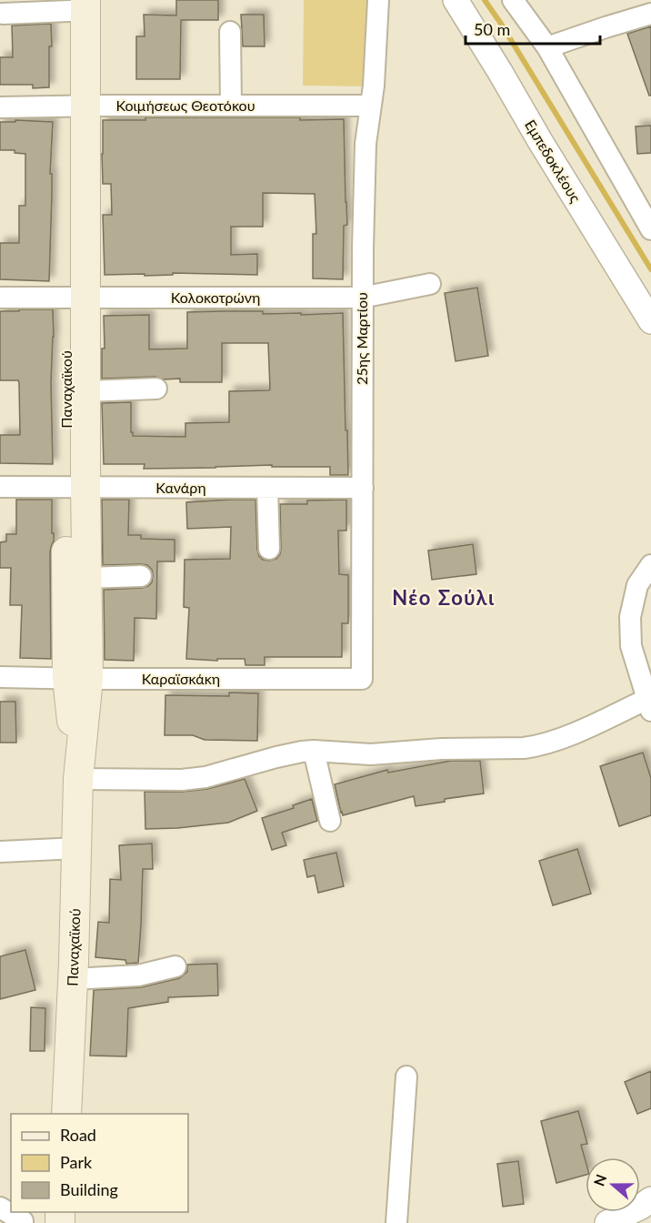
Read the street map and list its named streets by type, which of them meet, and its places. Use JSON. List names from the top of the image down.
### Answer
{
  "streets": {
    "main road": ["Παναχαϊκού"],
    "street": [
      "Κοιμήσεως Θεοτόκου",
      "Εμπεδοκλέους",
      "Κολοκοτρώνη",
      "25ης Μαρτίου",
      "Κανάρη",
      "Καραϊσκάκη"
    ]
  },
  "crossings": [
    ["Κοιμήσεως Θεοτόκου", "25ης Μαρτίου"],
    ["Κοιμήσεως Θεοτόκου", "Παναχαϊκού"],
    ["Κολοκοτρώνη", "25ης Μαρτίου"],
    ["Κολοκοτρώνη", "Παναχαϊκού"],
    ["25ης Μαρτίου", "Κανάρη"],
    ["25ης Μαρτίου", "Καραϊσκάκη"],
    ["Παναχαϊκού", "Κανάρη"],
    ["Παναχαϊκού", "Καραϊσκάκη"]
  ],
  "districts": ["Νέο Σούλι"],
  "legend": ["Road", "Park", "Building"],
  "scale_bar": "50 m",
  "north": "left"
}
